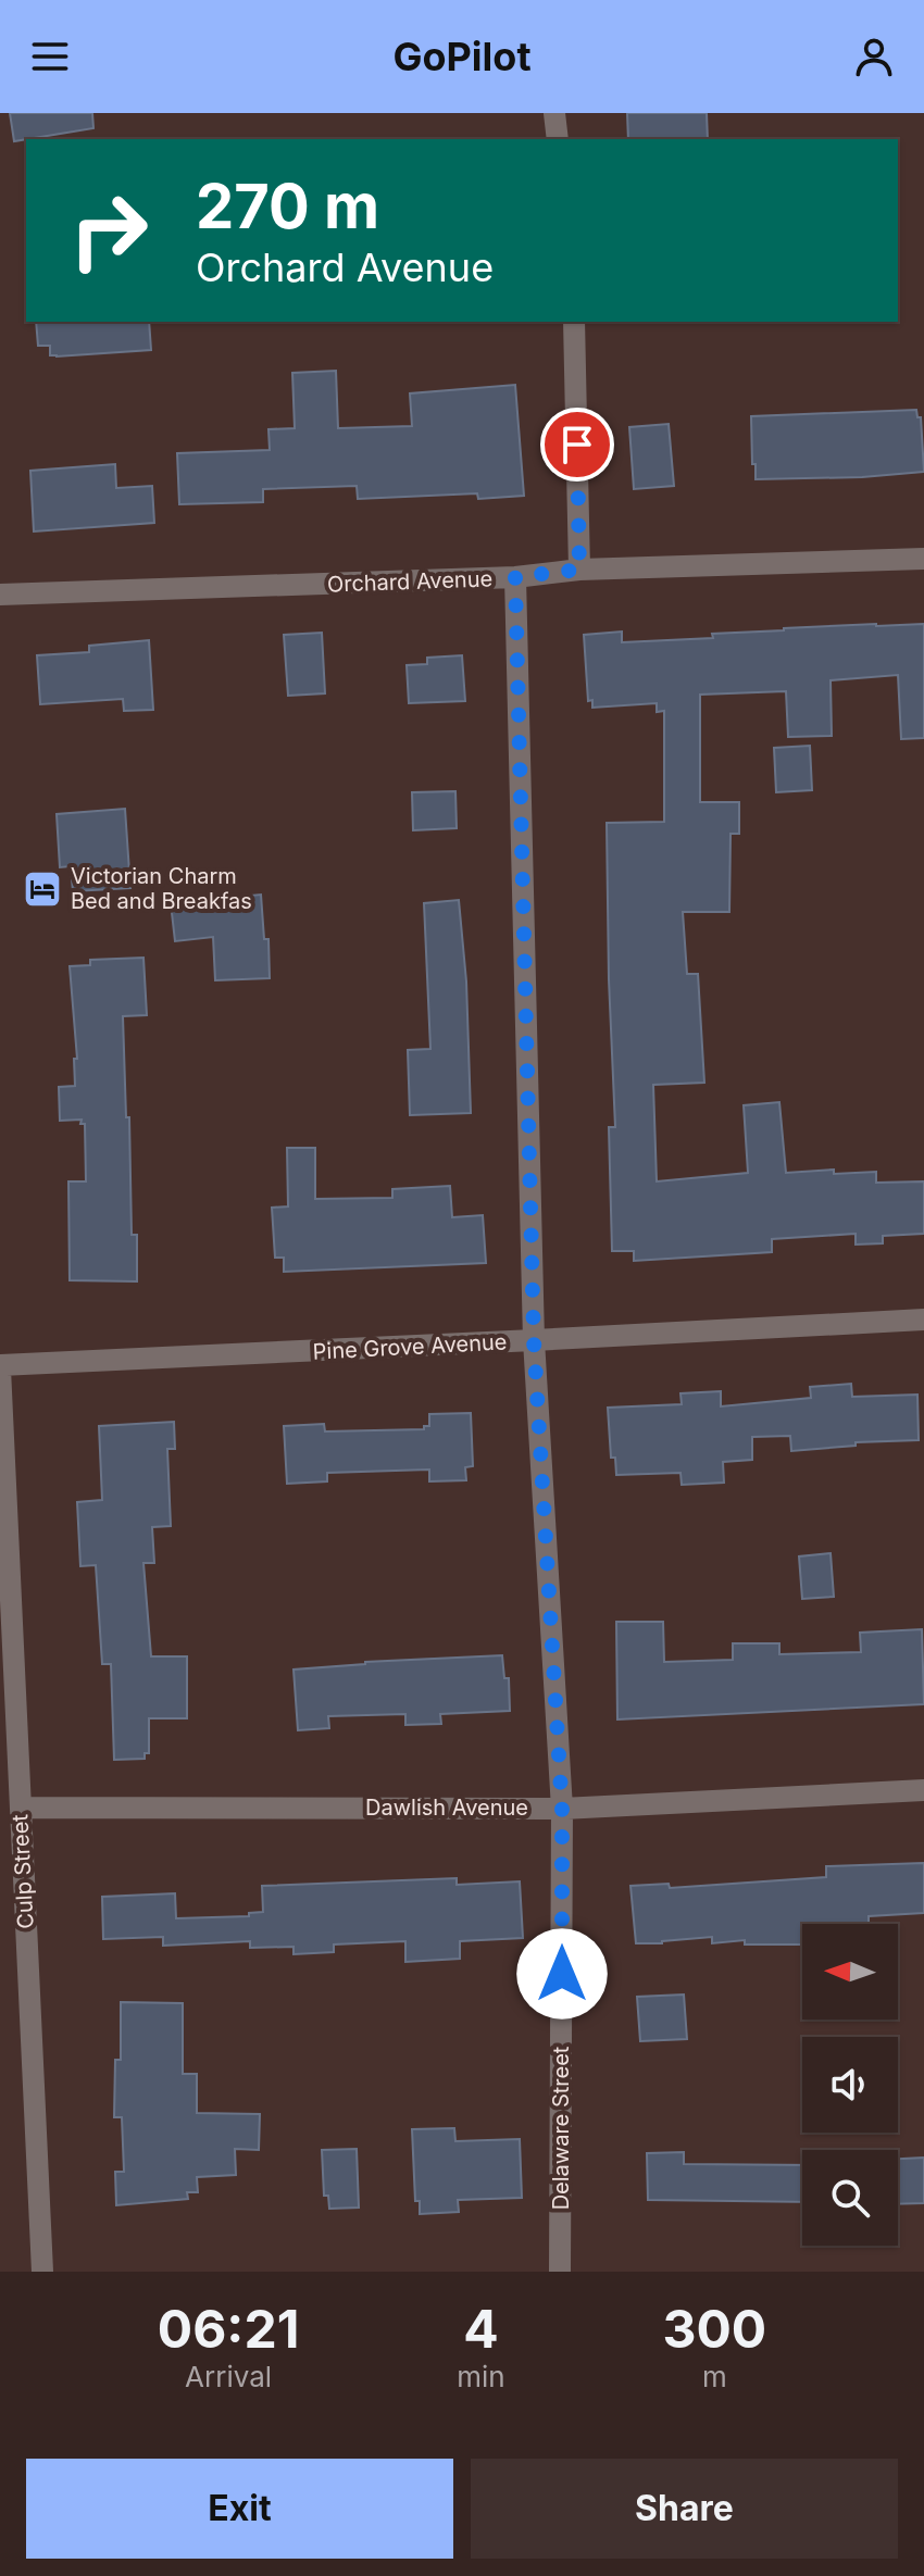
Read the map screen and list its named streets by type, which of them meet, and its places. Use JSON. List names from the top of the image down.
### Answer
{
  "streets": {
    "street": [
      "Orchard Avenue",
      "Pine Grove Avenue",
      "Dawlish Avenue",
      "Culp Street",
      "Delaware Street"
    ]
  },
  "crossings": [
    ["Orchard Avenue", "Delaware Street"],
    ["Pine Grove Avenue", "Culp Street"],
    ["Pine Grove Avenue", "Delaware Street"],
    ["Dawlish Avenue", "Culp Street"],
    ["Dawlish Avenue", "Delaware Street"]
  ],
  "places": {
    "hotel": ["Victorian Charm Bed and Breakfas"]
  },
  "north": "left",
  "page": {
    "header": "GoPilot",
    "turn": ["270 m", "Orchard Avenue"],
    "eta": [
      "06:21",
      "Arrival",
      "4",
      "min",
      "300",
      "m"
    ],
    "buttons": ["Exit", "Share"]
  }
}
